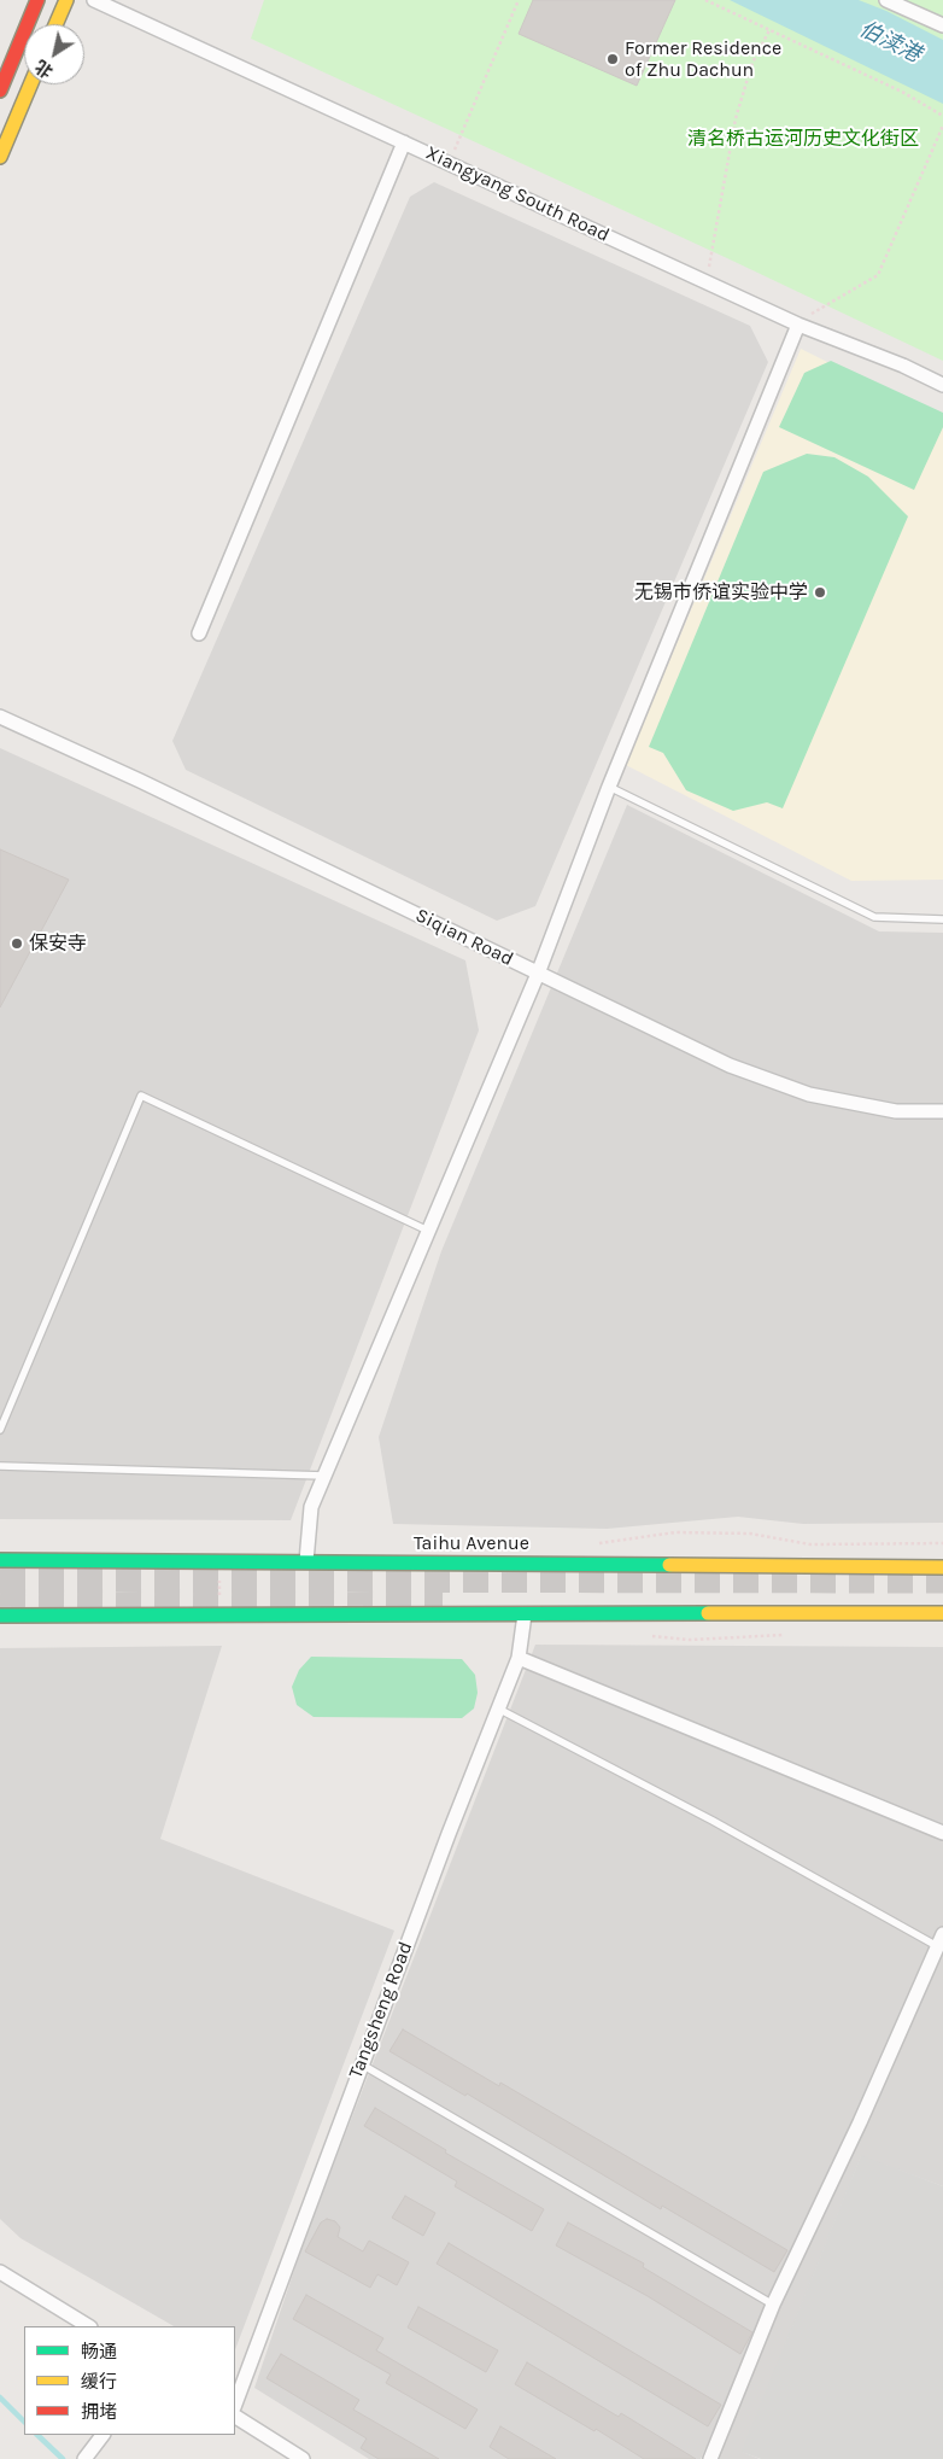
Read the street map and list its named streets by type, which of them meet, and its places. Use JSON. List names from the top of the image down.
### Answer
{
  "streets": {
    "main road": ["Taihu Avenue"],
    "street": ["Xiangyang South Road", "Siqian Road", "Tangsheng Road"]
  },
  "water": ["伯渎港"],
  "parks": ["清名桥古运河历史文化街区"],
  "places": ["Former Residence of Zhu Dachun", "无锡市侨谊实验中学", "保安寺"],
  "legend": ["畅通", "缓行", "拥堵"],
  "north": "bottom left"
}
